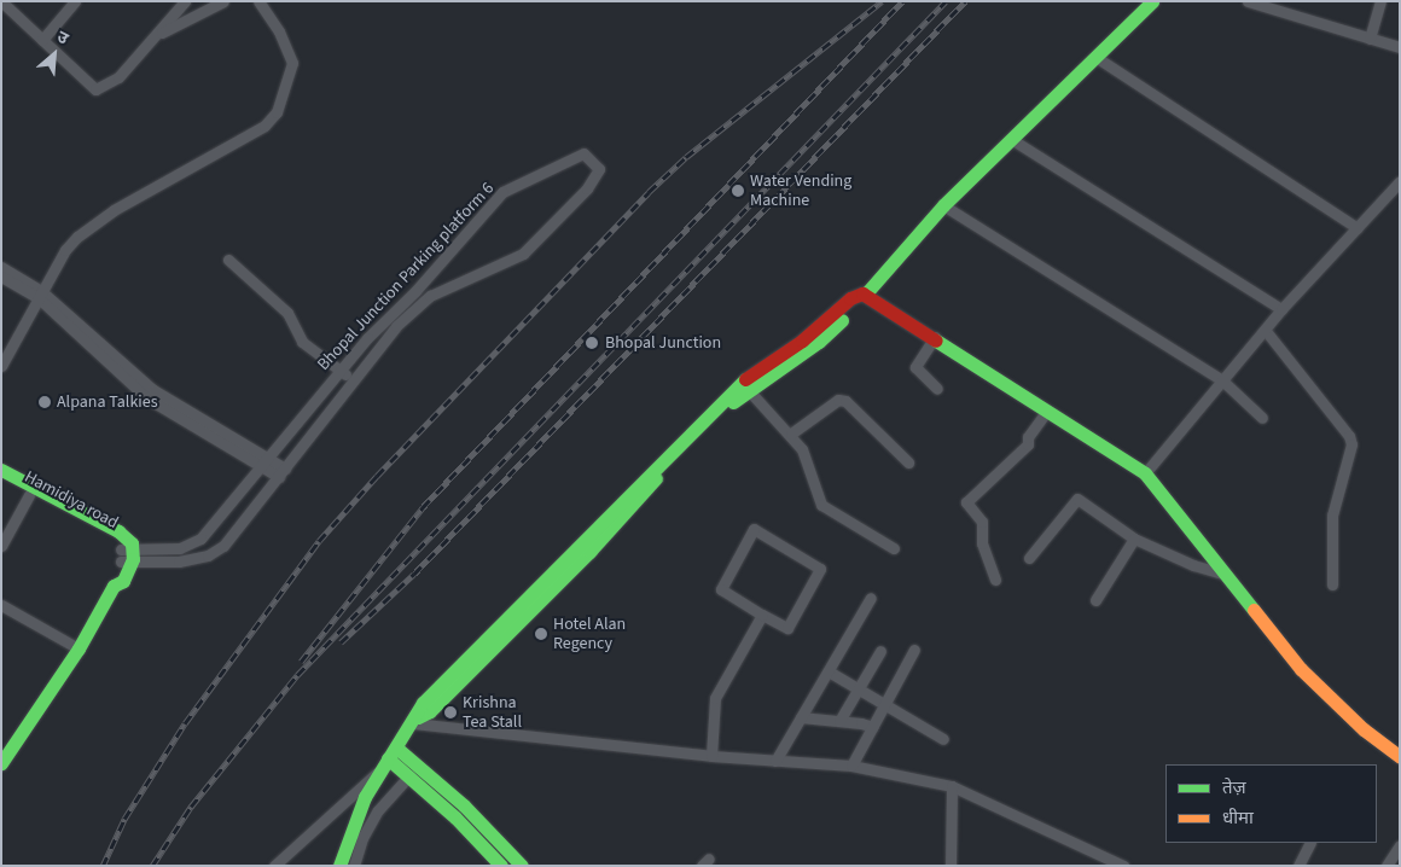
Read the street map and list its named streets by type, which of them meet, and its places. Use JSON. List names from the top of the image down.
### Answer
{
  "streets": {
    "street": ["Bhopal Junction Parking platform 6", "Hamidiya road"]
  },
  "crossings": [
    ["Bhopal Junction Parking platform 6", "Hamidiya road"]
  ],
  "places": [
    "Water Vending Machine",
    "Bhopal Junction",
    "Alpana Talkies",
    "Hotel Alan Regency",
    "Krishna Tea Stall"
  ],
  "legend": ["तेज़", "धीमा"],
  "north": "top right"
}
